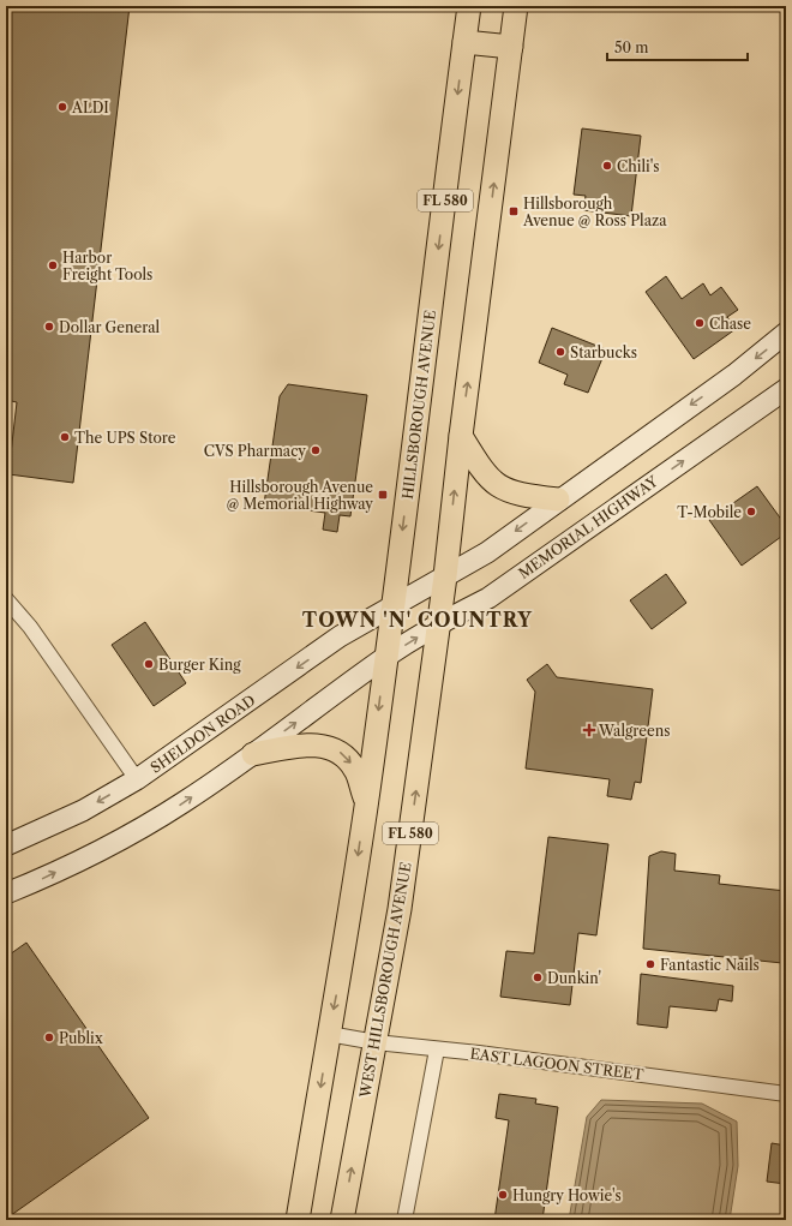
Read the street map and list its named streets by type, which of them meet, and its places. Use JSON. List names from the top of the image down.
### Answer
{
  "streets": {
    "main road": [
      "FL 580",
      "HILLSBOROUGH AVENUE",
      "MEMORIAL HIGHWAY",
      "SHELDON ROAD",
      "WEST HILLSBOROUGH AVENUE"
    ],
    "street": ["EAST LAGOON STREET"]
  },
  "crossings": [
    ["FL 580", "HILLSBOROUGH AVENUE"],
    ["FL 580", "MEMORIAL HIGHWAY"],
    ["FL 580", "WEST HILLSBOROUGH AVENUE"],
    ["FL 580", "EAST LAGOON STREET"],
    ["HILLSBOROUGH AVENUE", "MEMORIAL HIGHWAY"],
    ["HILLSBOROUGH AVENUE", "SHELDON ROAD"],
    ["MEMORIAL HIGHWAY", "WEST HILLSBOROUGH AVENUE"],
    ["WEST HILLSBOROUGH AVENUE", "EAST LAGOON STREET"]
  ],
  "districts": ["TOWN 'N' COUNTRY"],
  "places": {
    "other": [
      "ALDI",
      "Chili's",
      "Harbor Freight Tools",
      "Chase",
      "Dollar General",
      "Starbucks",
      "The UPS Store",
      "CVS Pharmacy",
      "T-Mobile",
      "Burger King",
      "Fantastic Nails",
      "Dunkin'",
      "Publix",
      "Hungry Howie's"
    ],
    "transit": ["Hillsborough Avenue @ Ross Plaza", "Hillsborough Avenue @ Memorial Highway"],
    "health": ["Walgreens"]
  },
  "scale_bar": "50 m"
}
